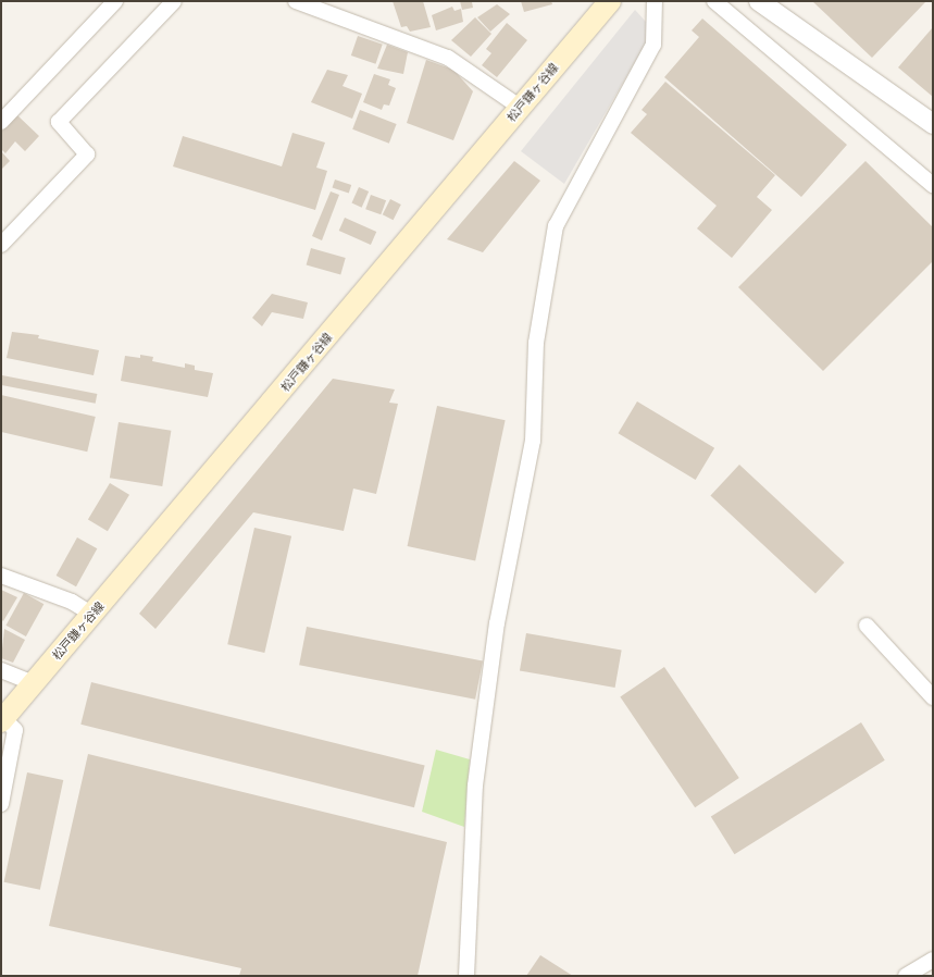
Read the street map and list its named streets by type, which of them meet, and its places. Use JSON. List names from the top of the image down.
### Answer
{
  "streets": {
    "main road": ["松戸鎌ヶ谷線"]
  }
}
